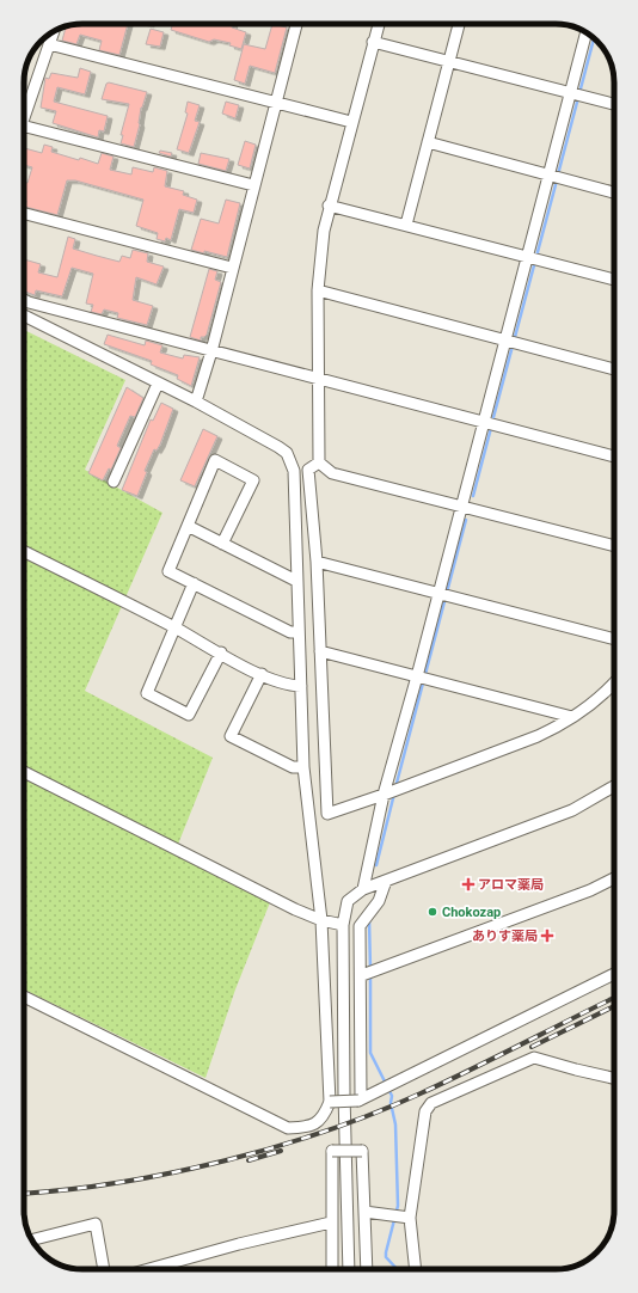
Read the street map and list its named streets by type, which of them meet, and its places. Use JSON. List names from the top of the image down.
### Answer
{
  "places": {
    "health": ["アロマ薬局", "ありす薬局"],
    "other": ["Chokozap"]
  }
}
